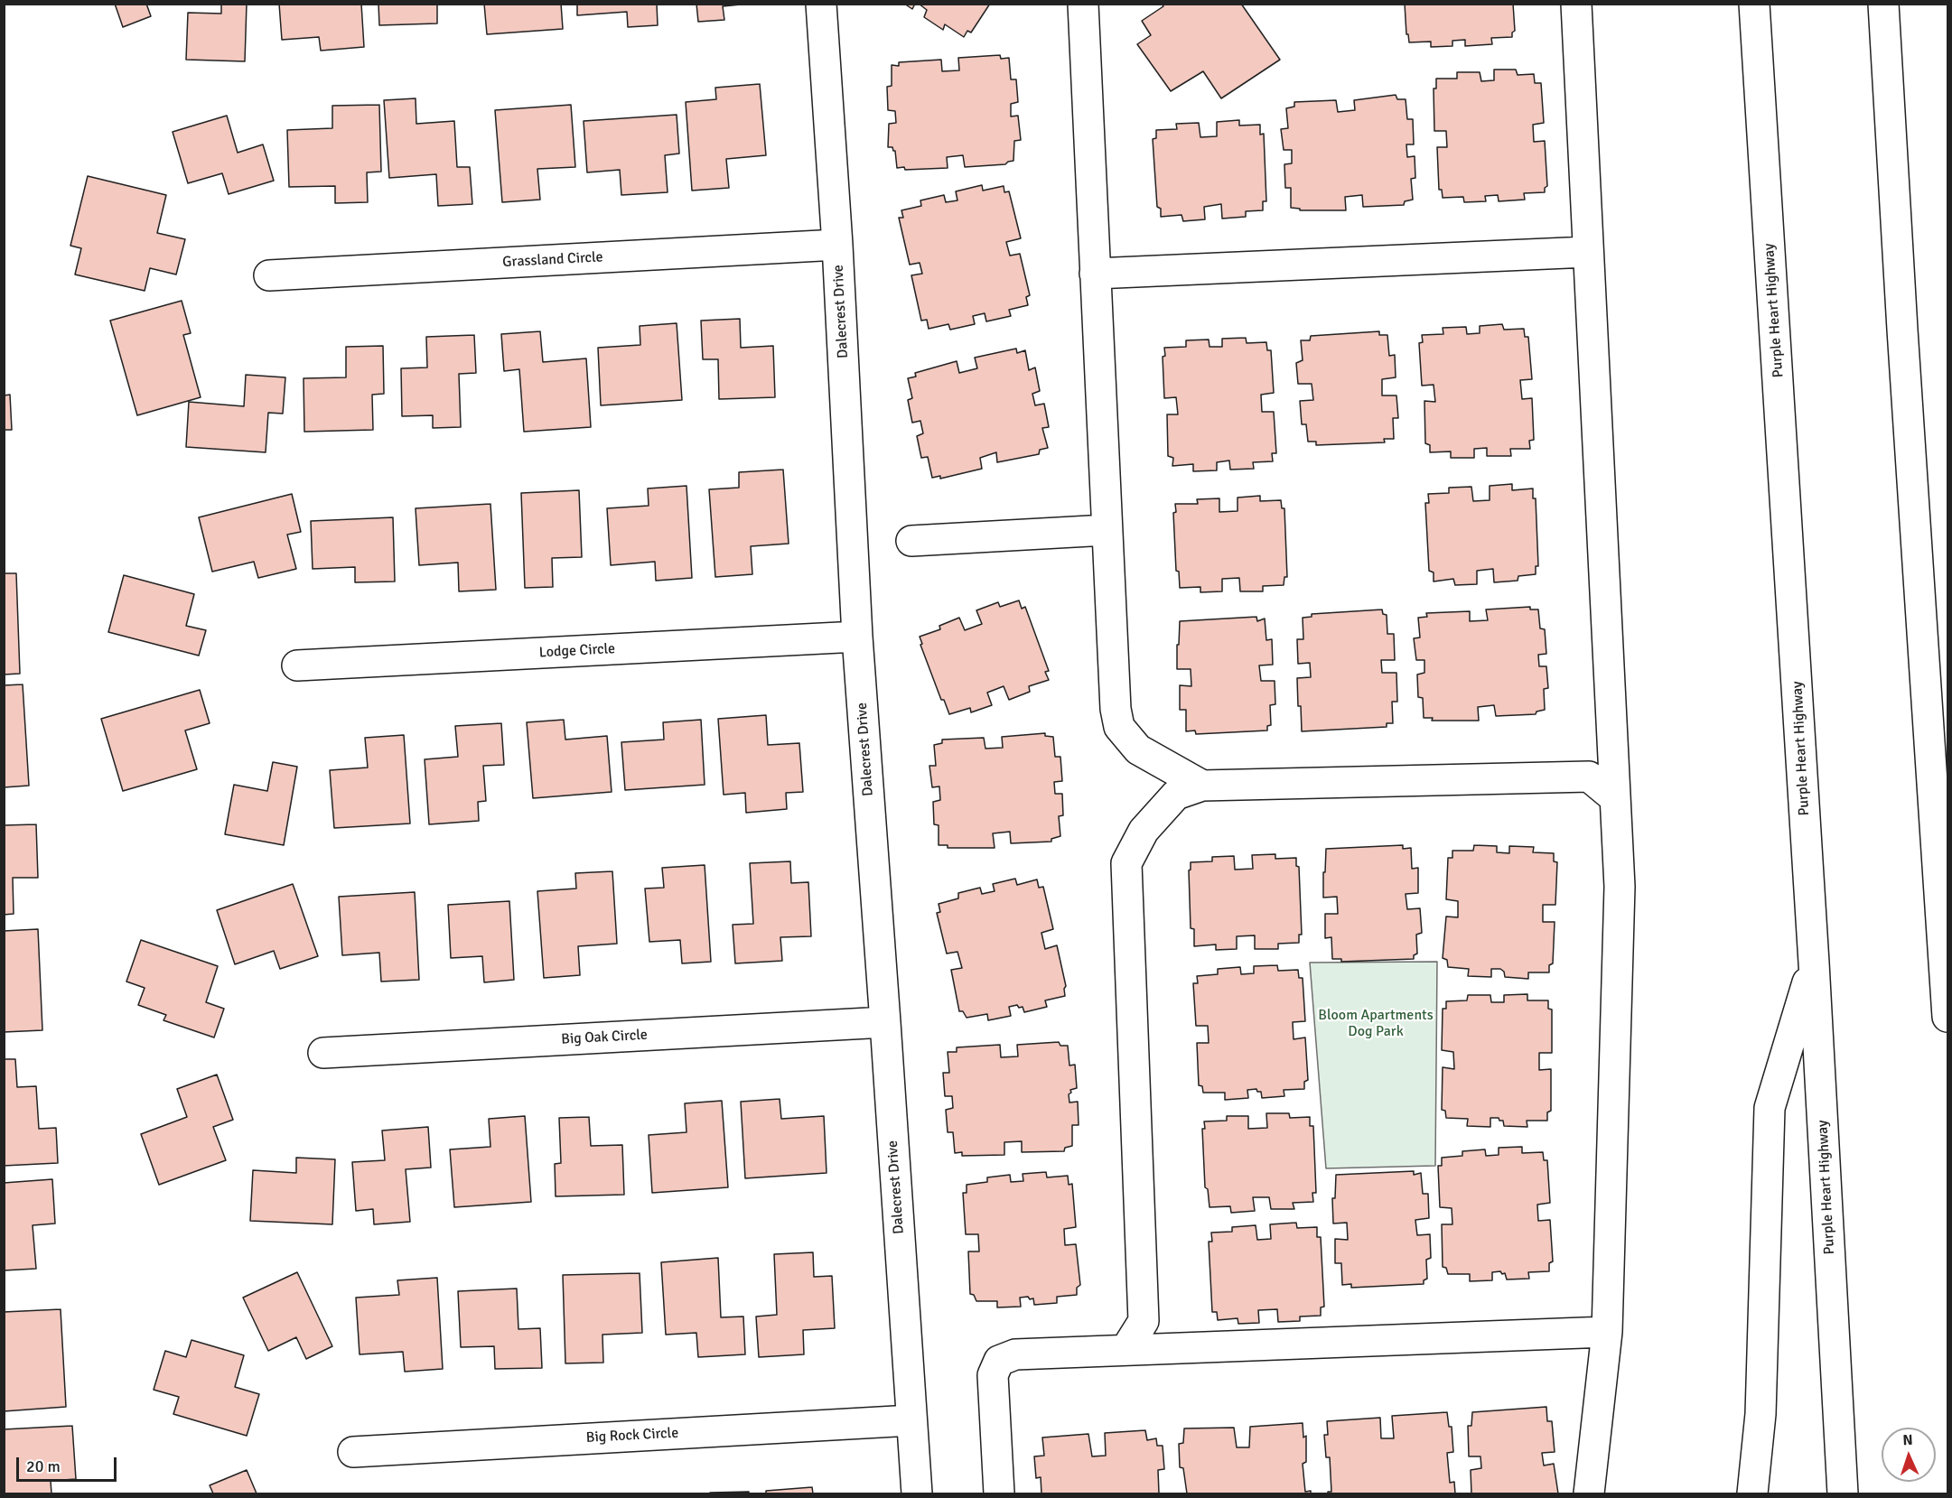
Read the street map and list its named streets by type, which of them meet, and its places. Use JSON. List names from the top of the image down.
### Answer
{
  "streets": {
    "main road": [
      "Grassland Circle",
      "Purple Heart Highway",
      "Dalecrest Drive",
      "Lodge Circle",
      "Big Oak Circle",
      "Big Rock Circle"
    ]
  },
  "crossings": [
    ["Grassland Circle", "Dalecrest Drive"],
    ["Dalecrest Drive", "Lodge Circle"],
    ["Dalecrest Drive", "Big Oak Circle"],
    ["Dalecrest Drive", "Big Rock Circle"]
  ],
  "parks": ["Bloom Apartments Dog Park"],
  "scale_bar": "20 m",
  "north": "top"
}
